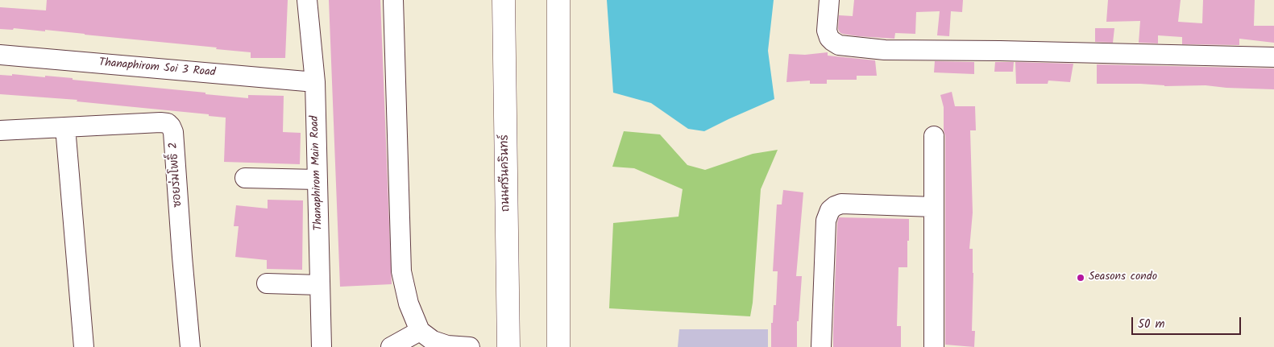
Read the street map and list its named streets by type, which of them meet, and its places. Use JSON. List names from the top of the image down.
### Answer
{
  "streets": {
    "main road": ["ถนนศรีนครินทร์"],
    "street": ["Thanaphirom Soi 3 Road", "Thanaphirom Main Road", "ซอยร่มโพธิ์ 2"]
  },
  "crossings": [
    ["Thanaphirom Soi 3 Road", "Thanaphirom Main Road"]
  ],
  "places": ["Seasons condo"],
  "scale_bar": "50 m"
}
